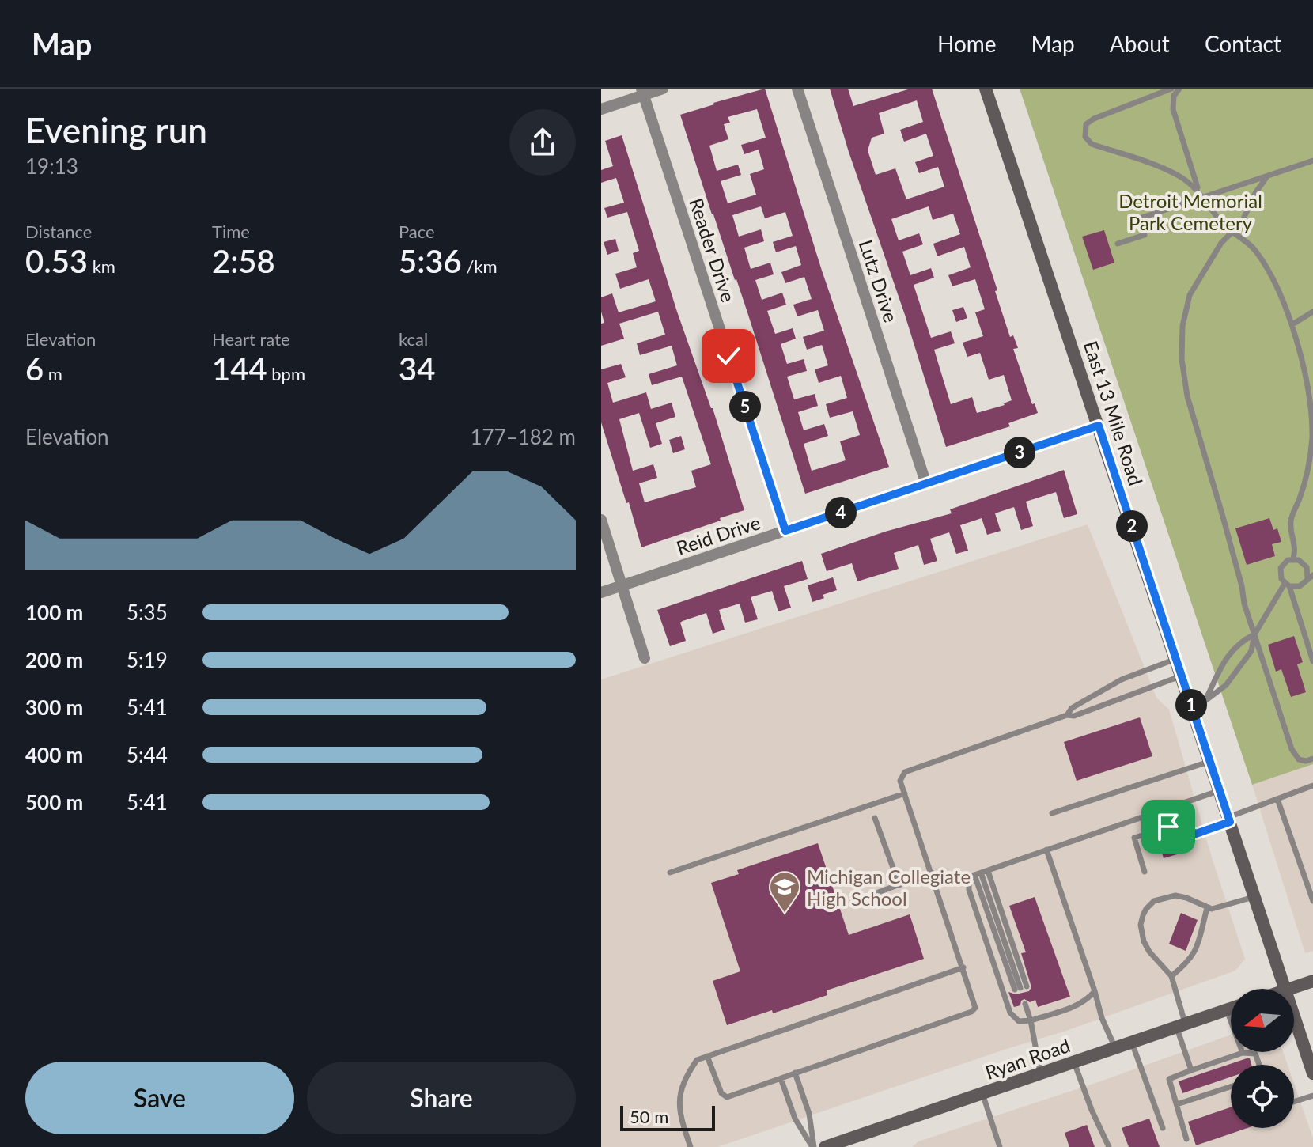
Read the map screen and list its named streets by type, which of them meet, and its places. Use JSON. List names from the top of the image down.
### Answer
{
  "streets": {
    "main road": ["East 13 Mile Road", "Ryan Road"],
    "street": ["Reader Drive", "Lutz Drive", "Reid Drive"]
  },
  "crossings": [
    ["Reader Drive", "Reid Drive"],
    ["Lutz Drive", "Reid Drive"],
    ["East 13 Mile Road", "Reid Drive"]
  ],
  "parks": ["Detroit Memorial Park Cemetery"],
  "places": {
    "school or university": ["Michigan Collegiate High School"]
  },
  "scale_bar": "50 m",
  "north": "left",
  "page": {
    "header": "Map",
    "nav": [
      "Home",
      "Map",
      "About",
      "Contact"
    ],
    "heading": ["Evening run", "19:13"],
    "stats": [
      ["Distance", "0.53 km"],
      ["Time", "2:58"],
      ["Pace", "5:36 /km"],
      ["Elevation", "6 m"],
      ["Heart rate", "144 bpm"],
      ["kcal", "34"]
    ],
    "pins": [
      "5",
      "3",
      "4",
      "2",
      "1"
    ],
    "chart": ["Elevation", "177–182 m"],
    "list": [
      {
        "name": "100 m",
        "note": "5:35"
      },
      {
        "name": "200 m",
        "note": "5:19"
      },
      {
        "name": "300 m",
        "note": "5:41"
      },
      {
        "name": "400 m",
        "note": "5:44"
      },
      {
        "name": "500 m",
        "note": "5:41"
      }
    ],
    "buttons": ["Save", "Share"],
    "scale": "50 m"
  }
}
